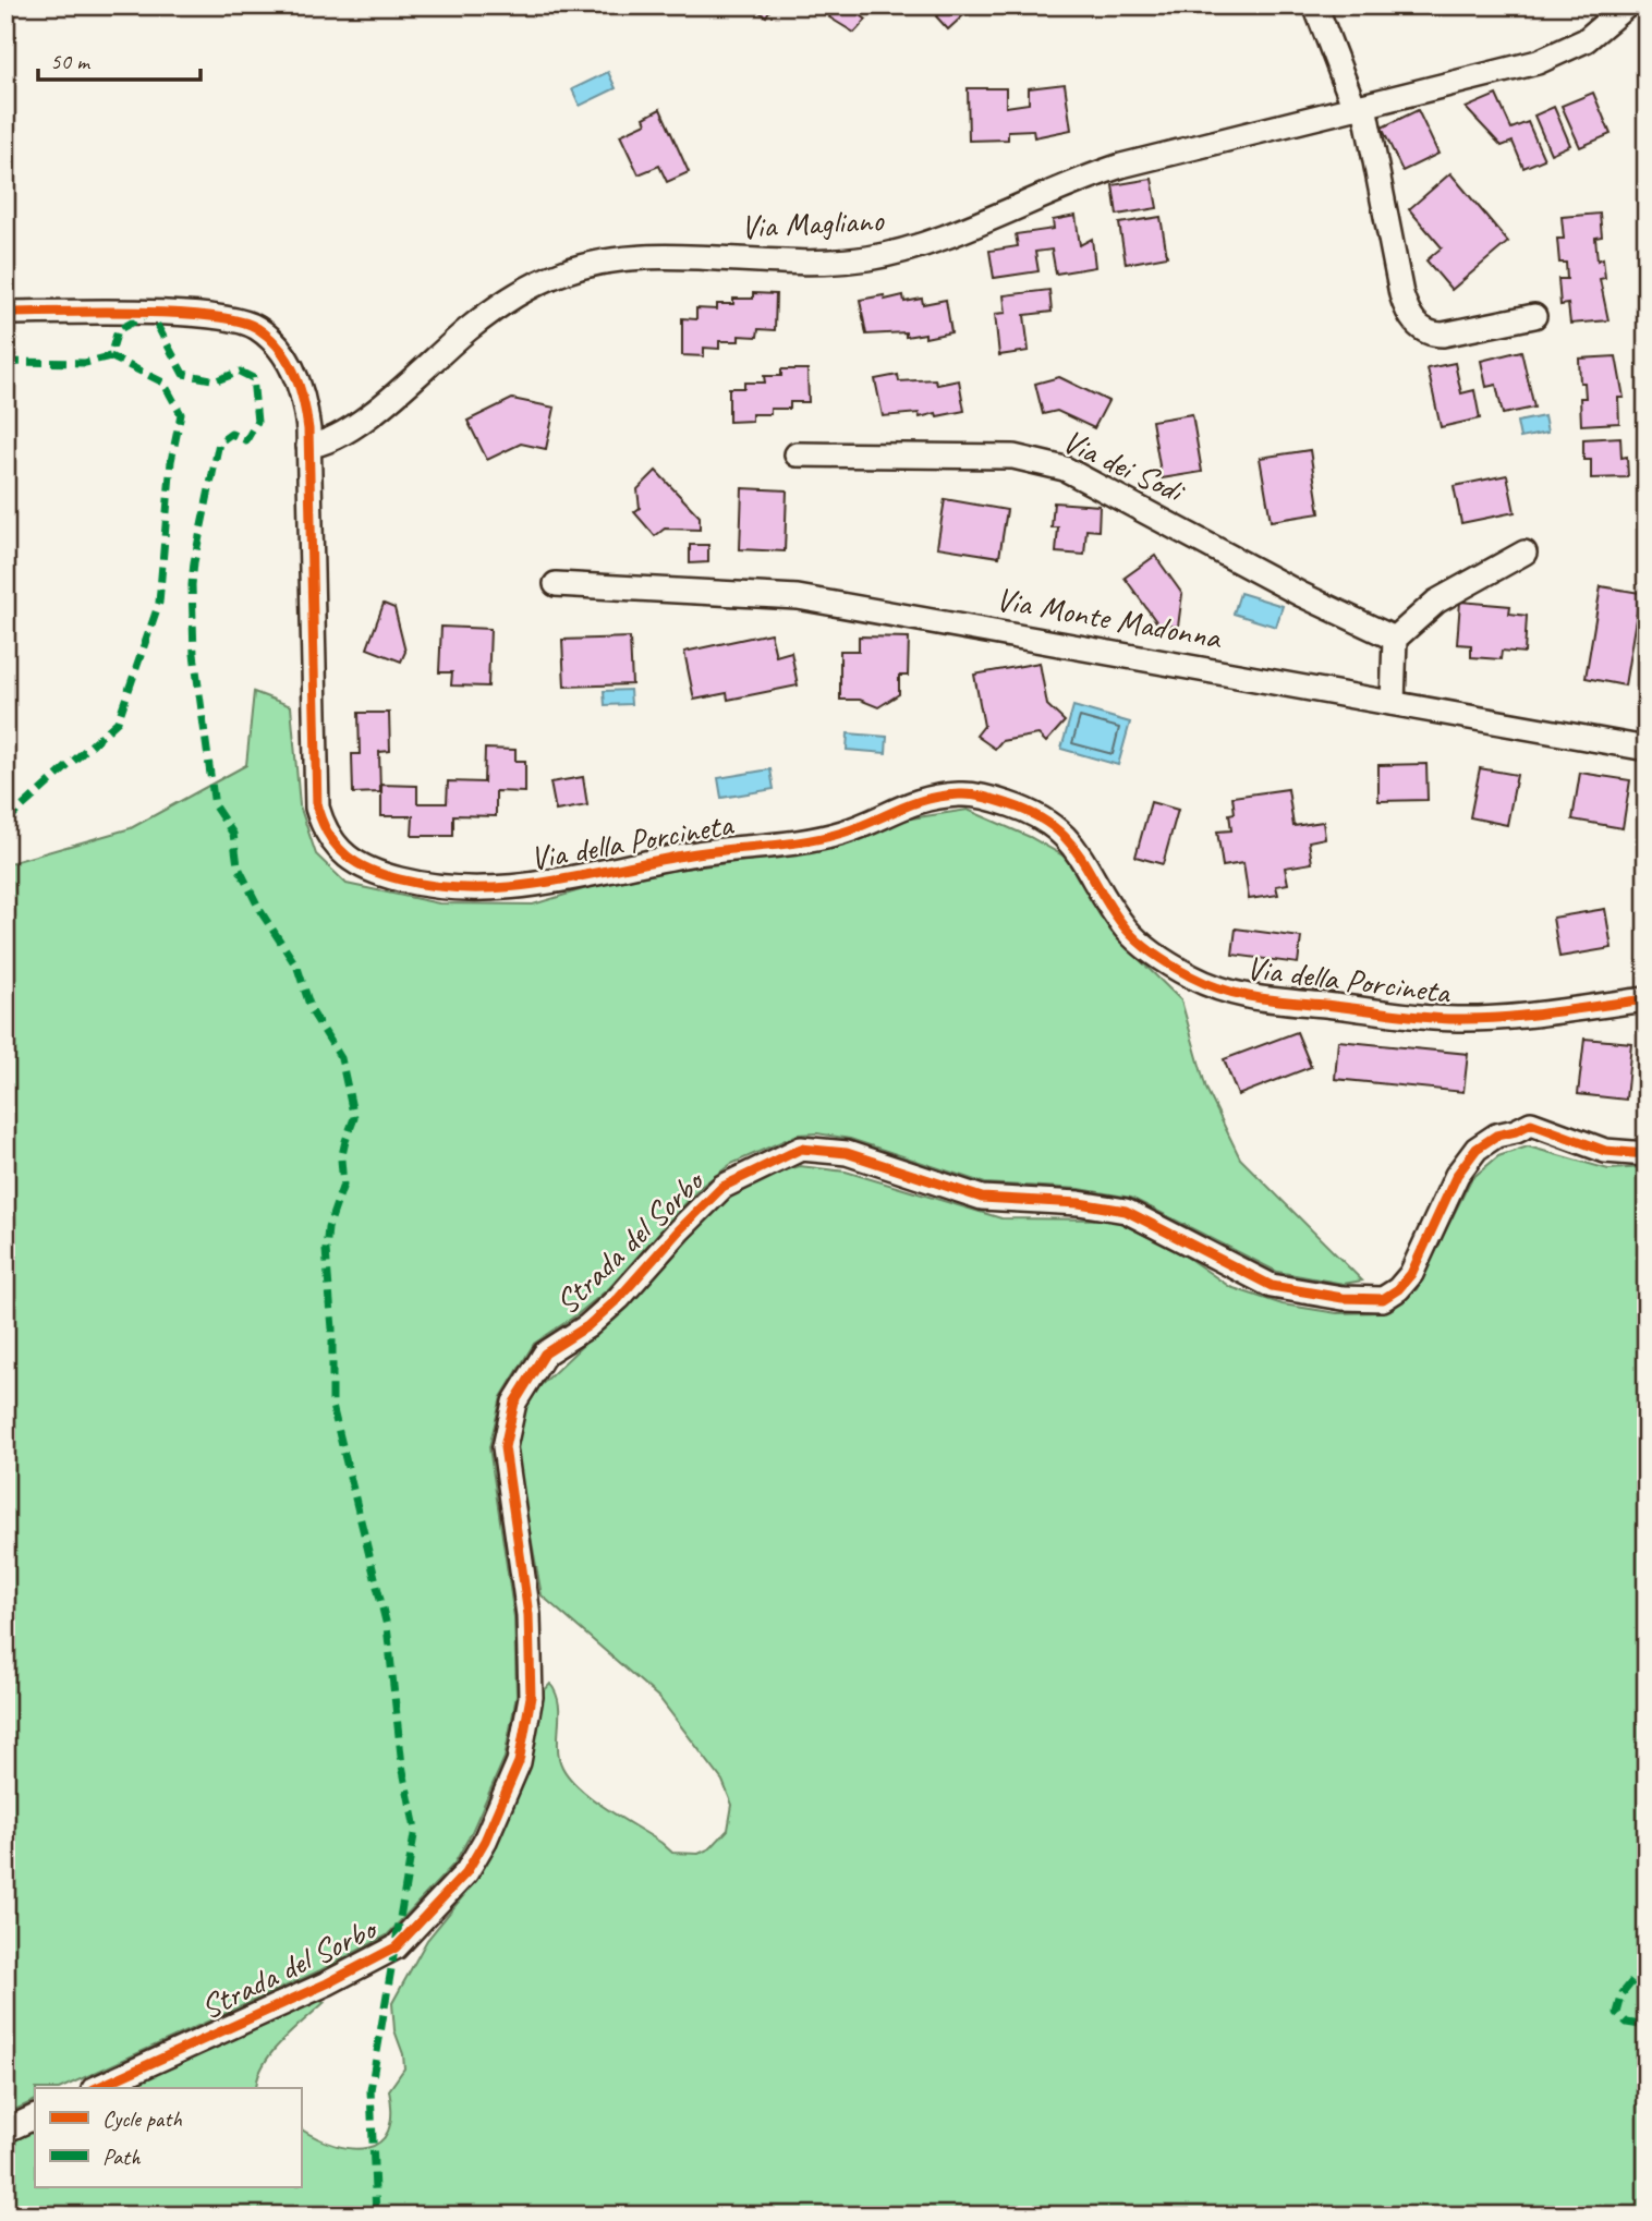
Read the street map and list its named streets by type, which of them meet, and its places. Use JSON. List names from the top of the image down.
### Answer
{
  "streets": {
    "street": [
      "Via Magliano",
      "Via dei Sodi",
      "Via Monte Madonna",
      "Via della Porcineta",
      "Strada del Sorbo"
    ]
  },
  "crossings": [
    ["Via Magliano", "Via della Porcineta"]
  ],
  "legend": ["Cycle path", "Path"],
  "scale_bar": "50 m"
}
